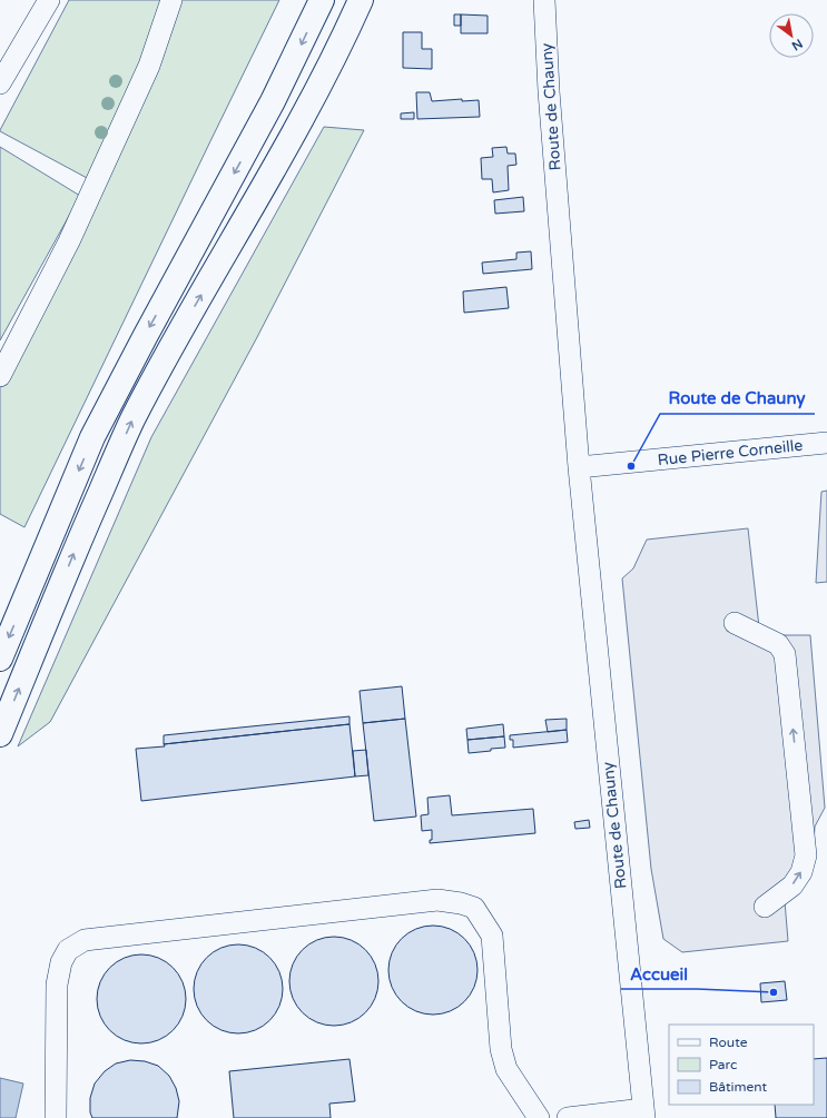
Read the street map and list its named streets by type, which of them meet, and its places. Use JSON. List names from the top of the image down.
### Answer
{
  "streets": {
    "street": ["Route de Chauny", "Rue Pierre Corneille"]
  },
  "crossings": [
    ["Route de Chauny", "Rue Pierre Corneille"]
  ],
  "places": ["Route de Chauny", "Accueil"],
  "legend": ["Route", "Parc", "Bâtiment"],
  "north": "bottom right"
}
